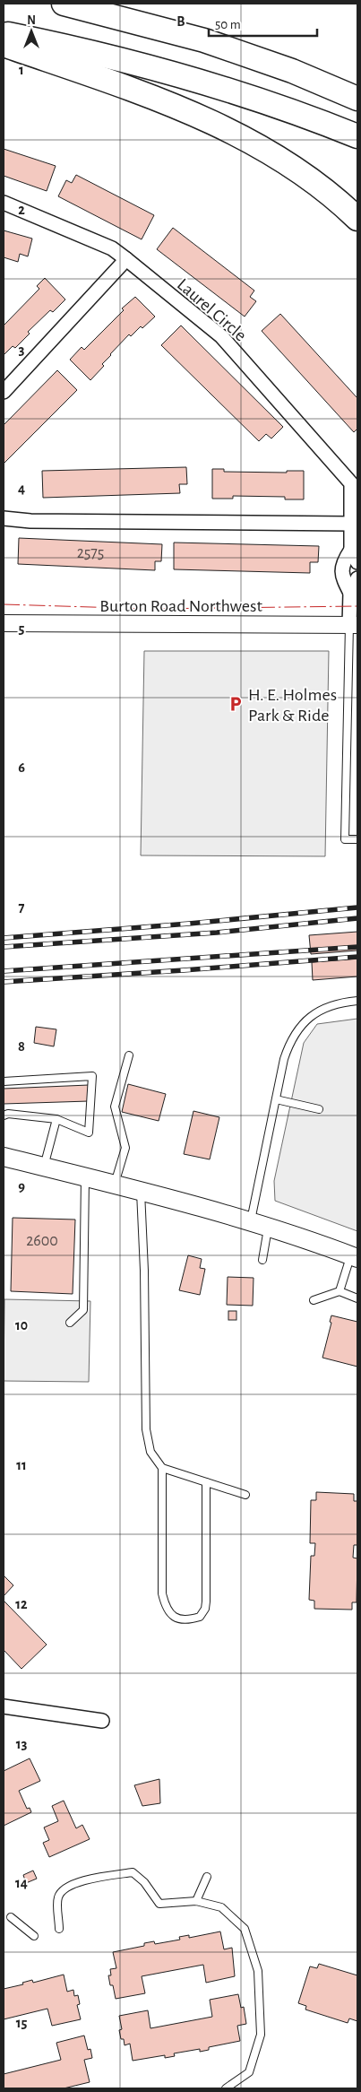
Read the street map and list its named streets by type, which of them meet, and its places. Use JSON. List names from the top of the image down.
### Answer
{
  "streets": {
    "street": ["Laurel Circle", "Burton Road Northwest"]
  },
  "places": {
    "parking": ["H. E. Holmes Park & Ride"]
  },
  "house_numbers": ["2575", "2600"],
  "scale_bar": "50 m",
  "north": "top",
  "grid": {
    "columns": ["B"],
    "rows": [
      "1",
      "2",
      "3",
      "4",
      "5",
      "6",
      "7",
      "8",
      "9",
      "10",
      "11",
      "12",
      "13",
      "14",
      "15"
    ]
  }
}
